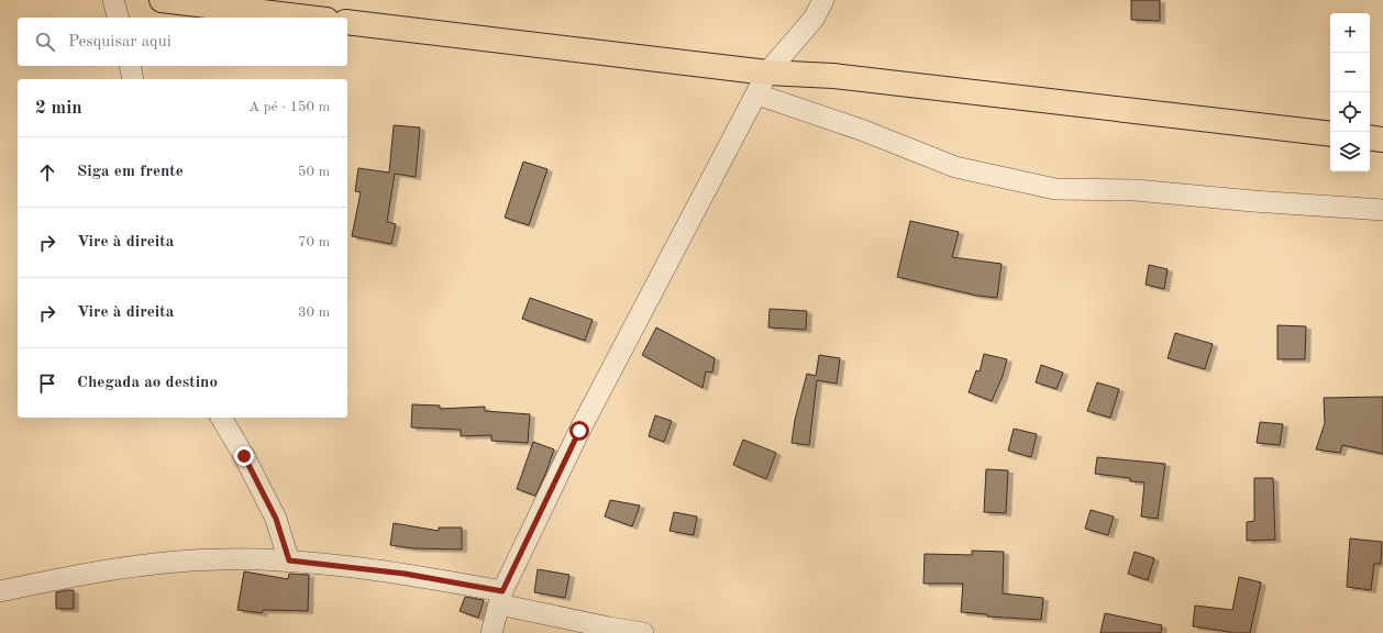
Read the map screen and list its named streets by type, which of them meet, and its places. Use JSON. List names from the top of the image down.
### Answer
{
  "page": {
    "map_buttons": ["+", "−"],
    "search": "Pesquisar aqui",
    "heading": ["2 min", "A pé · 150 m"],
    "list": [
      ["Siga em frente", "50 m"],
      ["Vire à direita", "70 m"],
      ["Vire à direita", "30 m"],
      "Chegada ao destino"
    ]
  }
}
